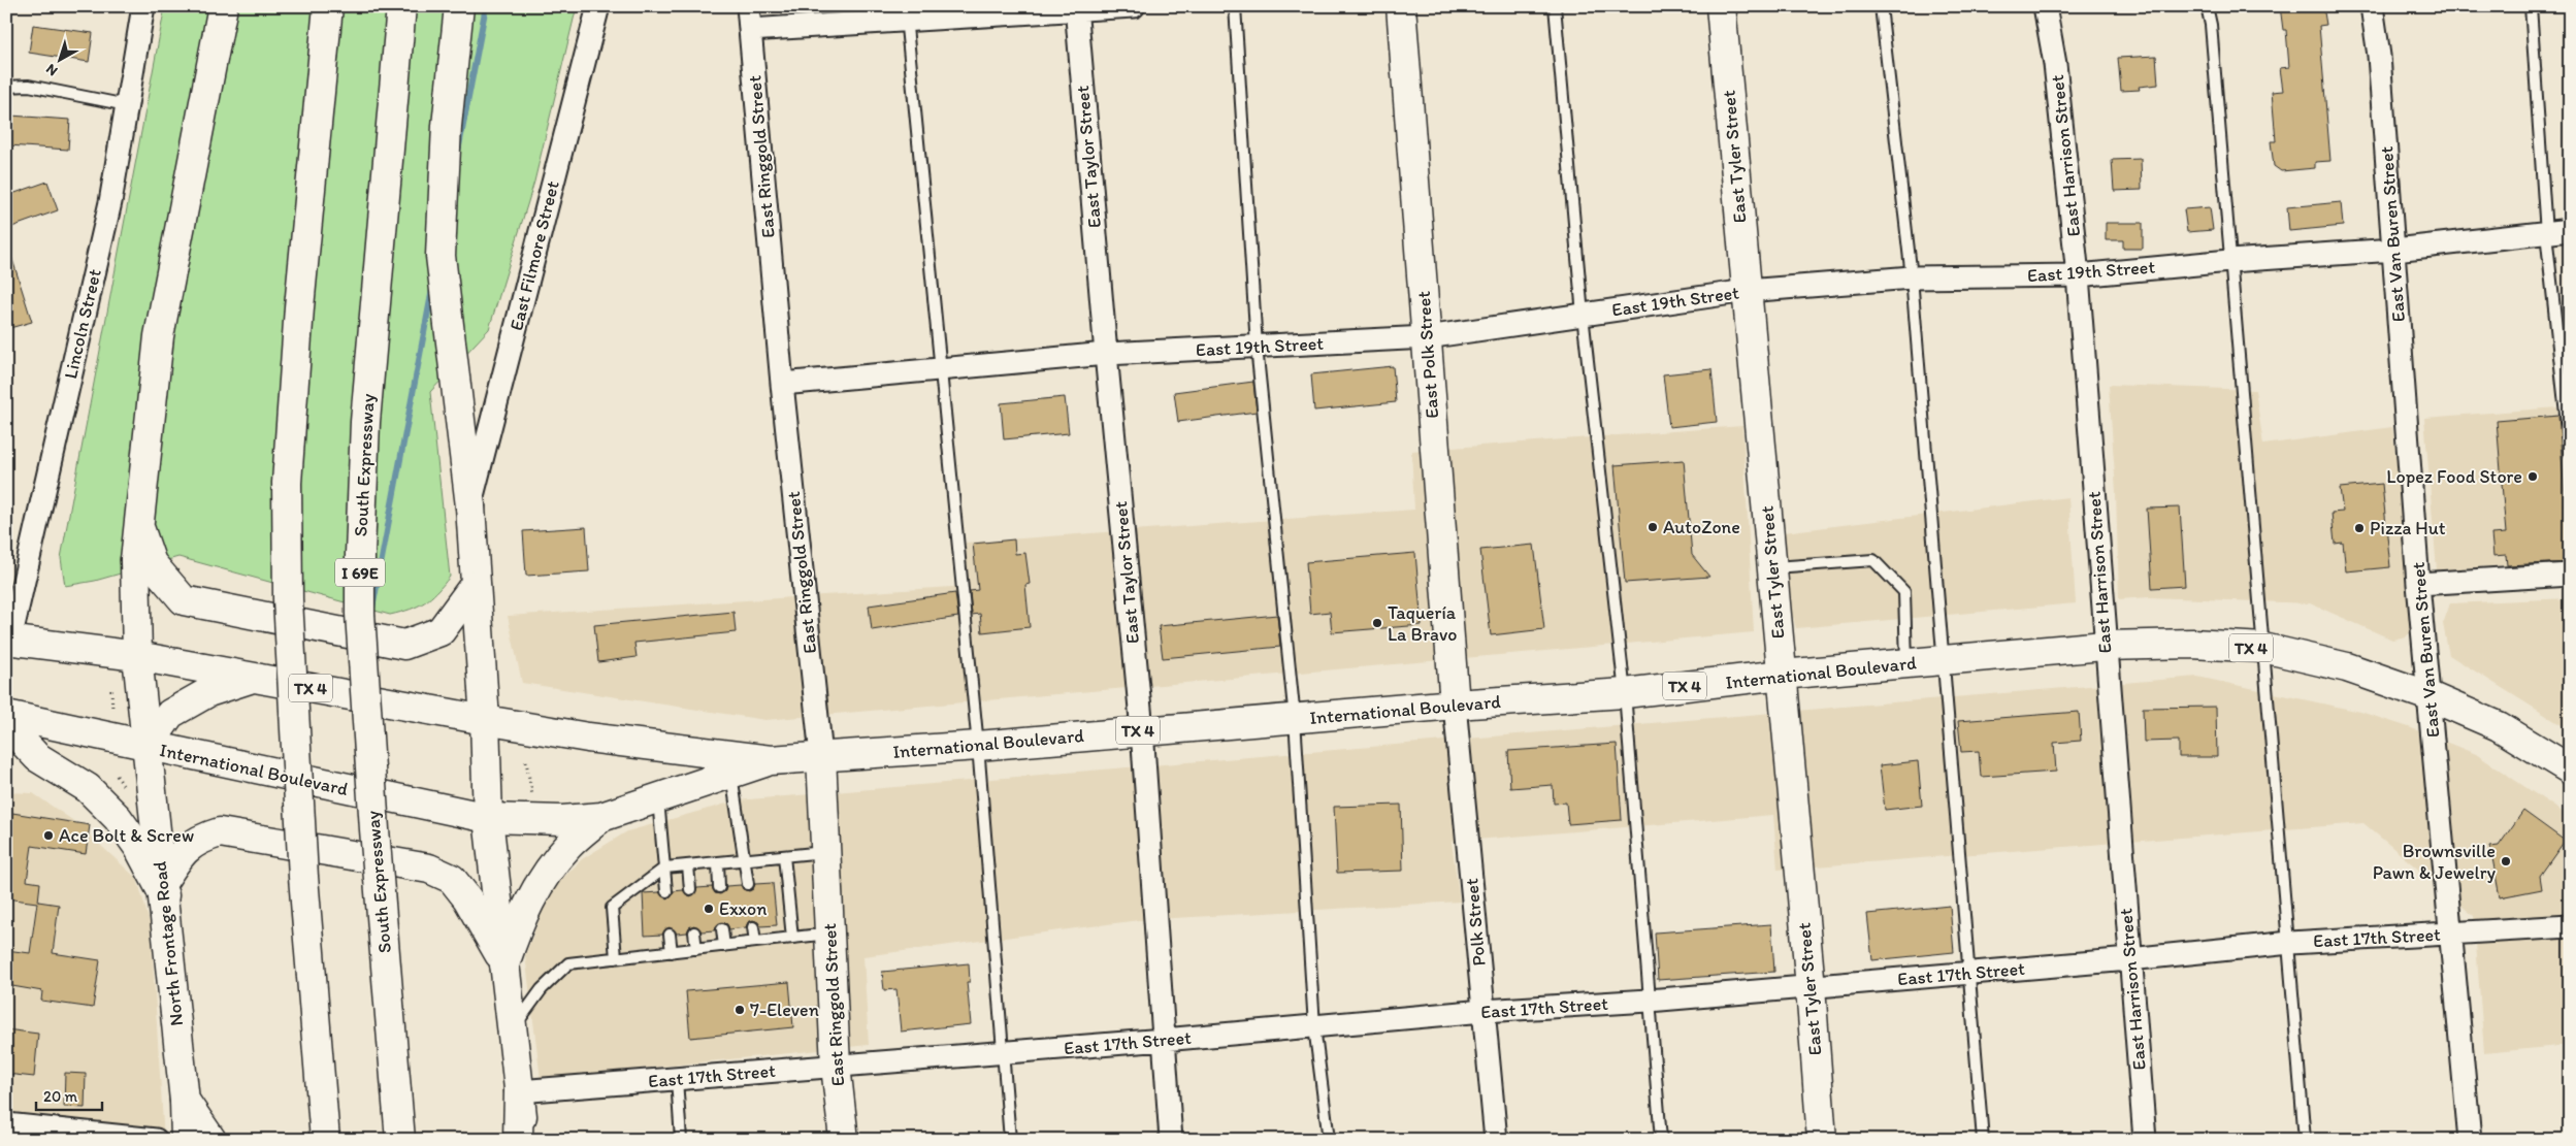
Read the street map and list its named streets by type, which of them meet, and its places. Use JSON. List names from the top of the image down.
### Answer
{
  "streets": {
    "main road": [
      "East Ringgold Street",
      "East Tyler Street",
      "East Polk Street",
      "South Expressway",
      "I 69E",
      "TX 4",
      "International Boulevard",
      "North Frontage Road"
    ],
    "street": [
      "East Harrison Street",
      "East Taylor Street",
      "East Van Buren Street",
      "East Filmore Street",
      "East 19th Street",
      "Lincoln Street",
      "Polk Street",
      "East 17th Street"
    ]
  },
  "crossings": [
    ["East Harrison Street", "East 19th Street"],
    ["East Harrison Street", "International Boulevard"],
    ["East Harrison Street", "East 17th Street"],
    ["East Ringgold Street", "East 19th Street"],
    ["East Ringgold Street", "International Boulevard"],
    ["East Ringgold Street", "East 17th Street"],
    ["East Taylor Street", "East 19th Street"],
    ["East Taylor Street", "International Boulevard"],
    ["East Taylor Street", "East 17th Street"],
    ["East Tyler Street", "East 19th Street"],
    ["East Tyler Street", "International Boulevard"],
    ["East Tyler Street", "East 17th Street"],
    ["East Van Buren Street", "East 19th Street"],
    ["East Van Buren Street", "International Boulevard"],
    ["East Van Buren Street", "East 17th Street"],
    ["East 19th Street", "East Polk Street"],
    ["Lincoln Street", "International Boulevard"],
    ["East Polk Street", "International Boulevard"],
    ["East Polk Street", "Polk Street"],
    ["International Boulevard", "Polk Street"],
    ["International Boulevard", "North Frontage Road"],
    ["Polk Street", "East 17th Street"]
  ],
  "places": [
    "Lopez Food Store",
    "AutoZone",
    "Pizza Hut",
    "Taquería La Bravo",
    "Ace Bolt & Screw",
    "Brownsville Pawn & Jewelry",
    "Exxon",
    "7-Eleven"
  ],
  "scale_bar": "20 m",
  "north": "bottom left"
}
